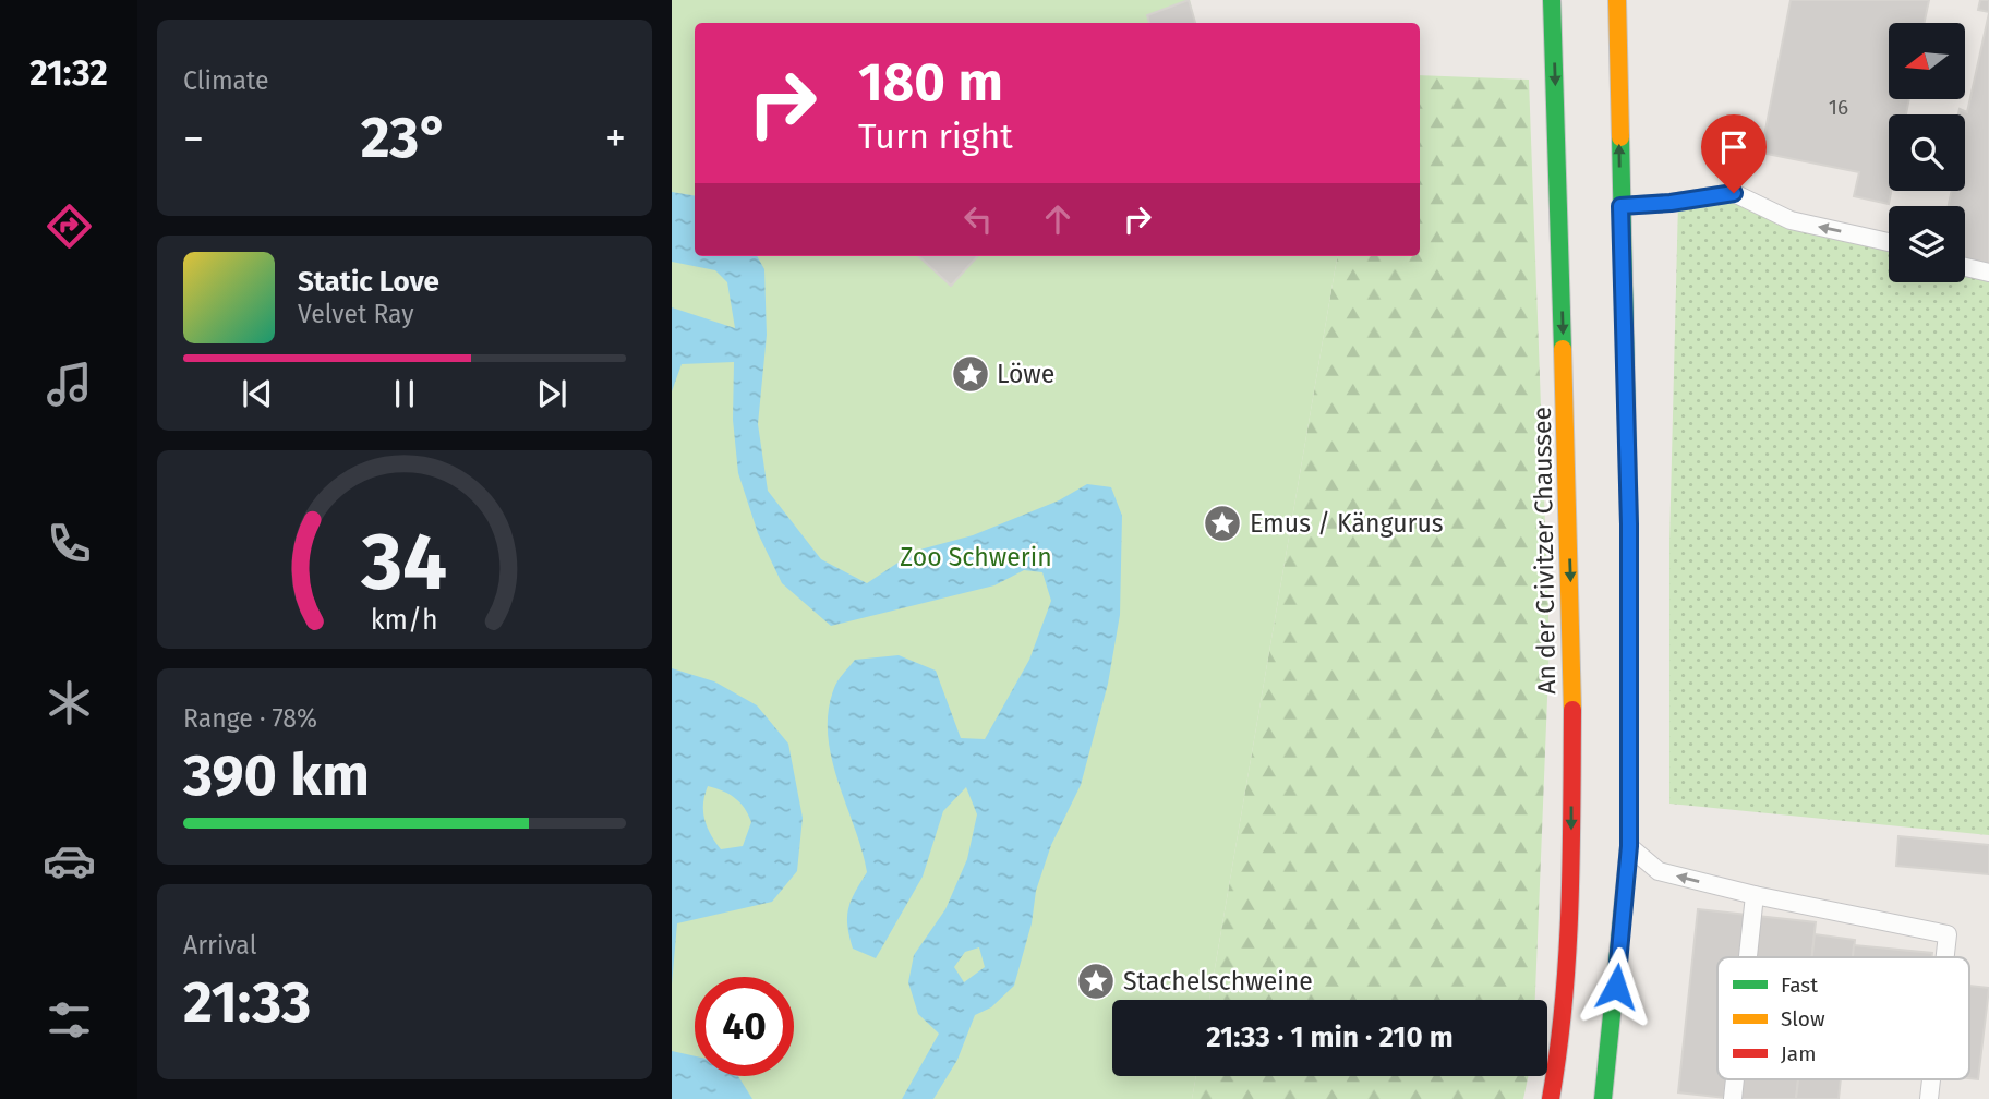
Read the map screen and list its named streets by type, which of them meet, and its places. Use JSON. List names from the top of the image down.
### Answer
{
  "streets": {
    "street": ["An der Crivitzer Chaussee"]
  },
  "parks": ["Zoo Schwerin"],
  "places": {
    "place": ["Löwe", "Emus / Kängurus", "Stachelschweine"]
  },
  "house_numbers": ["16"],
  "legend": ["Fast", "Slow", "Jam"],
  "north": "left",
  "page": {
    "tabs": "21:32",
    "tile": [
      "Climate",
      ["Range · 78%", "390 km"],
      ["Arrival", "21:33"]
    ],
    "turn": ["180 m", "Turn right"],
    "heat": ["−", "23°", "+"],
    "song": ["Static Love", "Velvet Ray"],
    "limit": "40",
    "trip": "21:33 · 1 min · 210 m",
    "gauge": ["34", "km/h"]
  }
}
